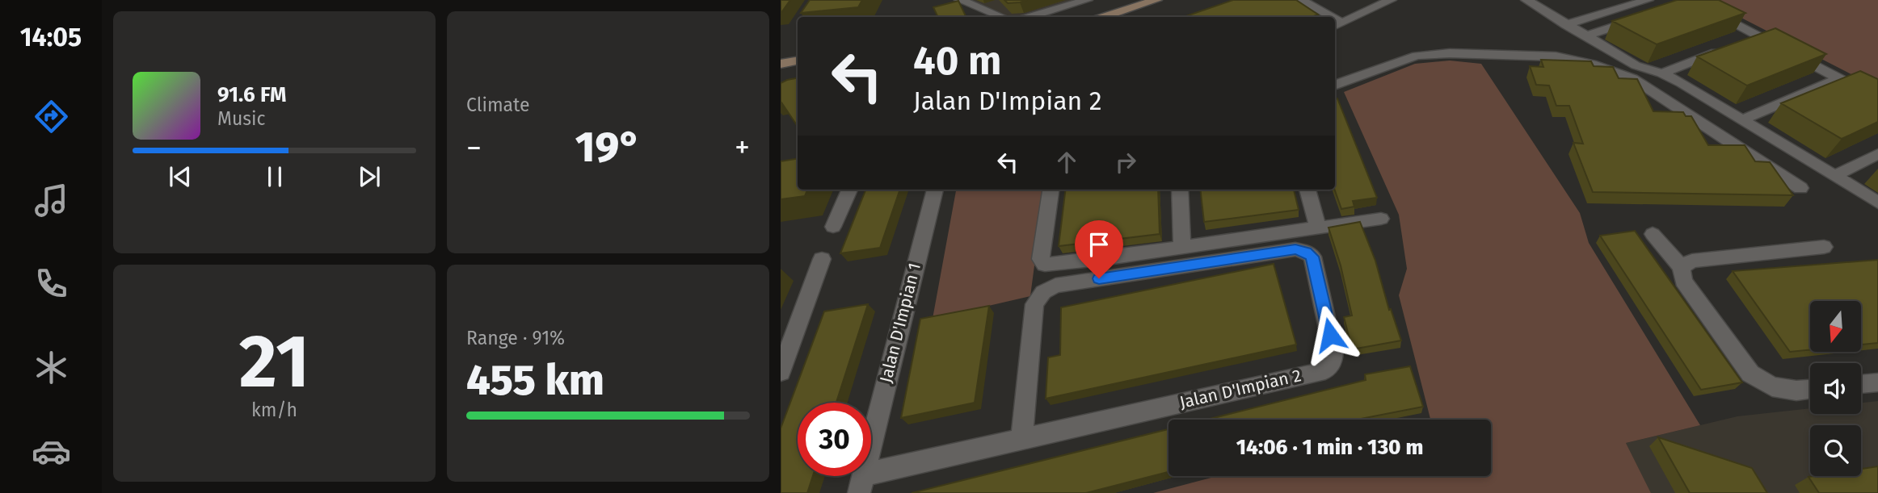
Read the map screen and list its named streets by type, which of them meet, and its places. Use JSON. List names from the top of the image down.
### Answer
{
  "streets": {
    "street": ["Jalan D'Impian 1", "Jalan D'Impian 2"]
  },
  "crossings": [
    ["Jalan D'Impian 1", "Jalan D'Impian 2"]
  ],
  "north": "bottom",
  "page": {
    "tabs": "14:05",
    "tile": [
      "Climate",
      ["21", "km/h"],
      ["Range · 91%", "455 km"]
    ],
    "turn": ["40 m", "Jalan D'Impian 2"],
    "song": ["91.6 FM", "Music"],
    "heat": ["−", "19°", "+"],
    "limit": "30",
    "trip": "14:06 · 1 min · 130 m"
  }
}
